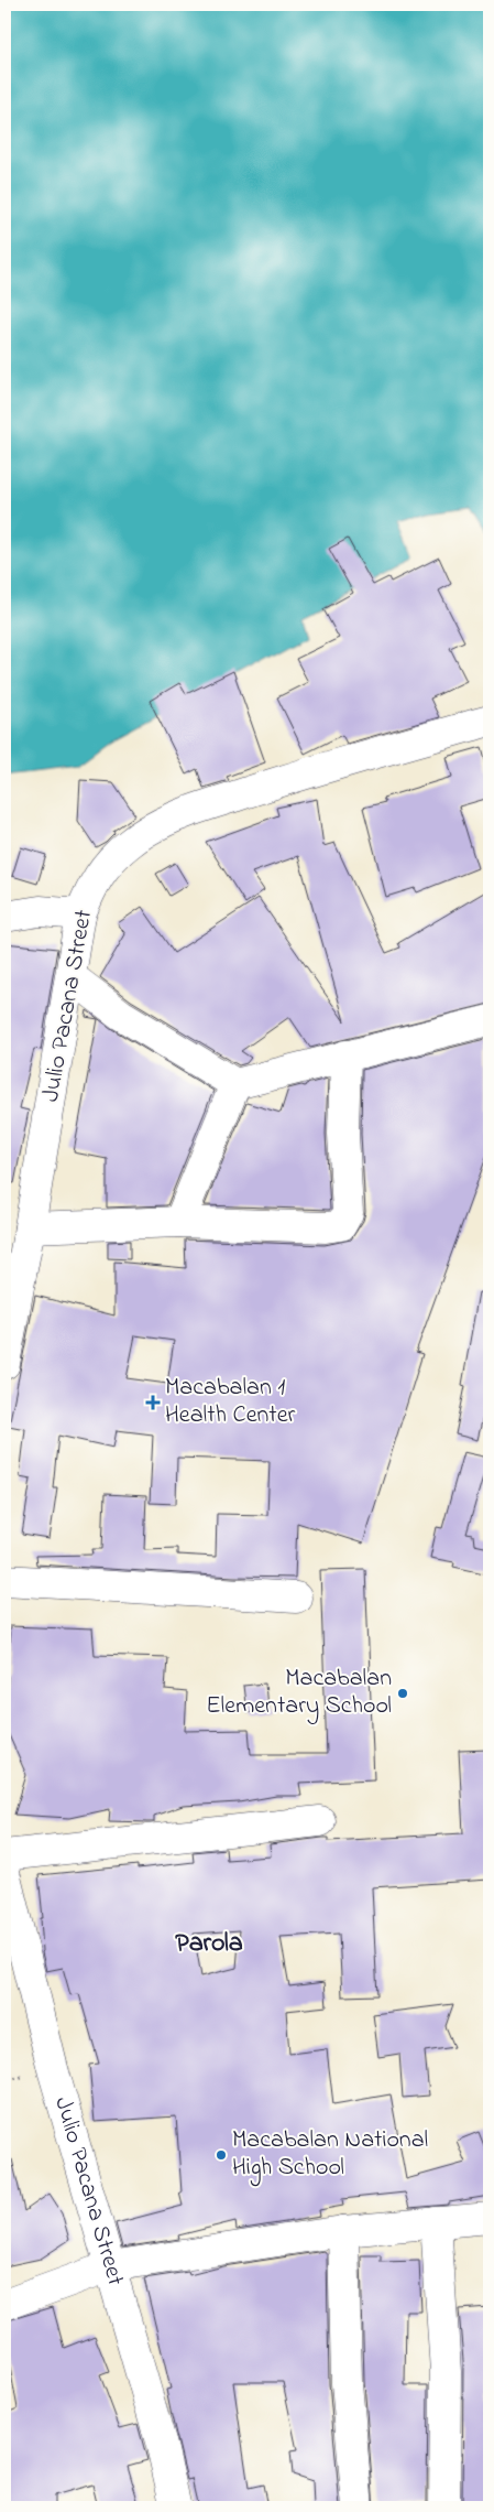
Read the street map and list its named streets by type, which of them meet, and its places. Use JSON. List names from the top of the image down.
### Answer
{
  "streets": {
    "street": ["Julio Pacana Street"]
  },
  "districts": ["Parola"],
  "places": {
    "health": ["Macabalan 1 Health Center"],
    "other": ["Macabalan Elementary School", "Macabalan National High School"]
  }
}
